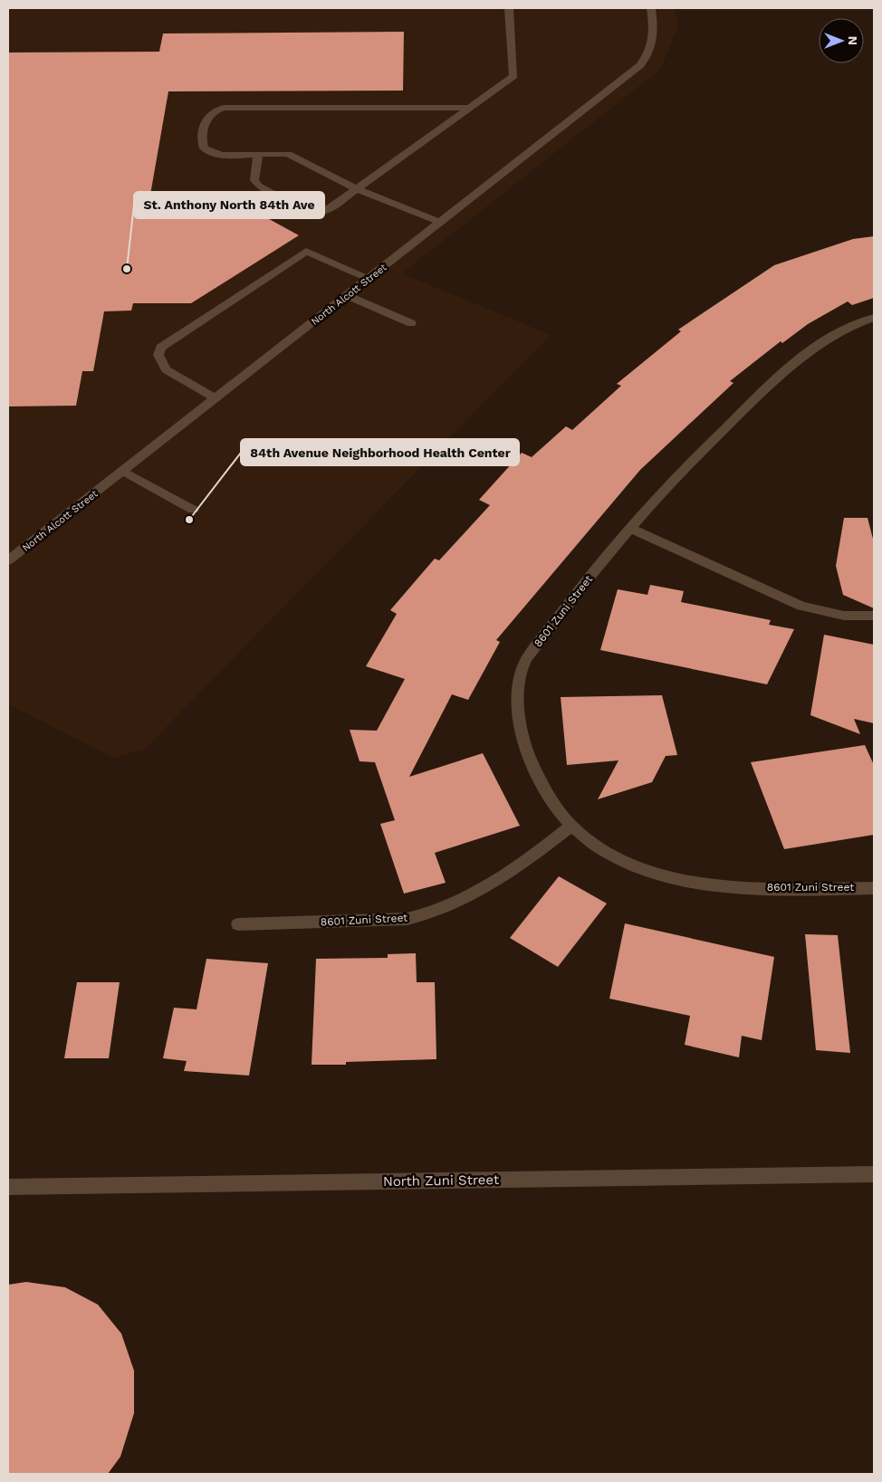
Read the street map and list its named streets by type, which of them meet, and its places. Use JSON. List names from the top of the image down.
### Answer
{
  "streets": {
    "street": ["North Alcott Street", "8601 Zuni Street", "North Zuni Street"]
  },
  "places": ["St. Anthony North 84th Ave", "84th Avenue Neighborhood Health Center"],
  "north": "right"
}
